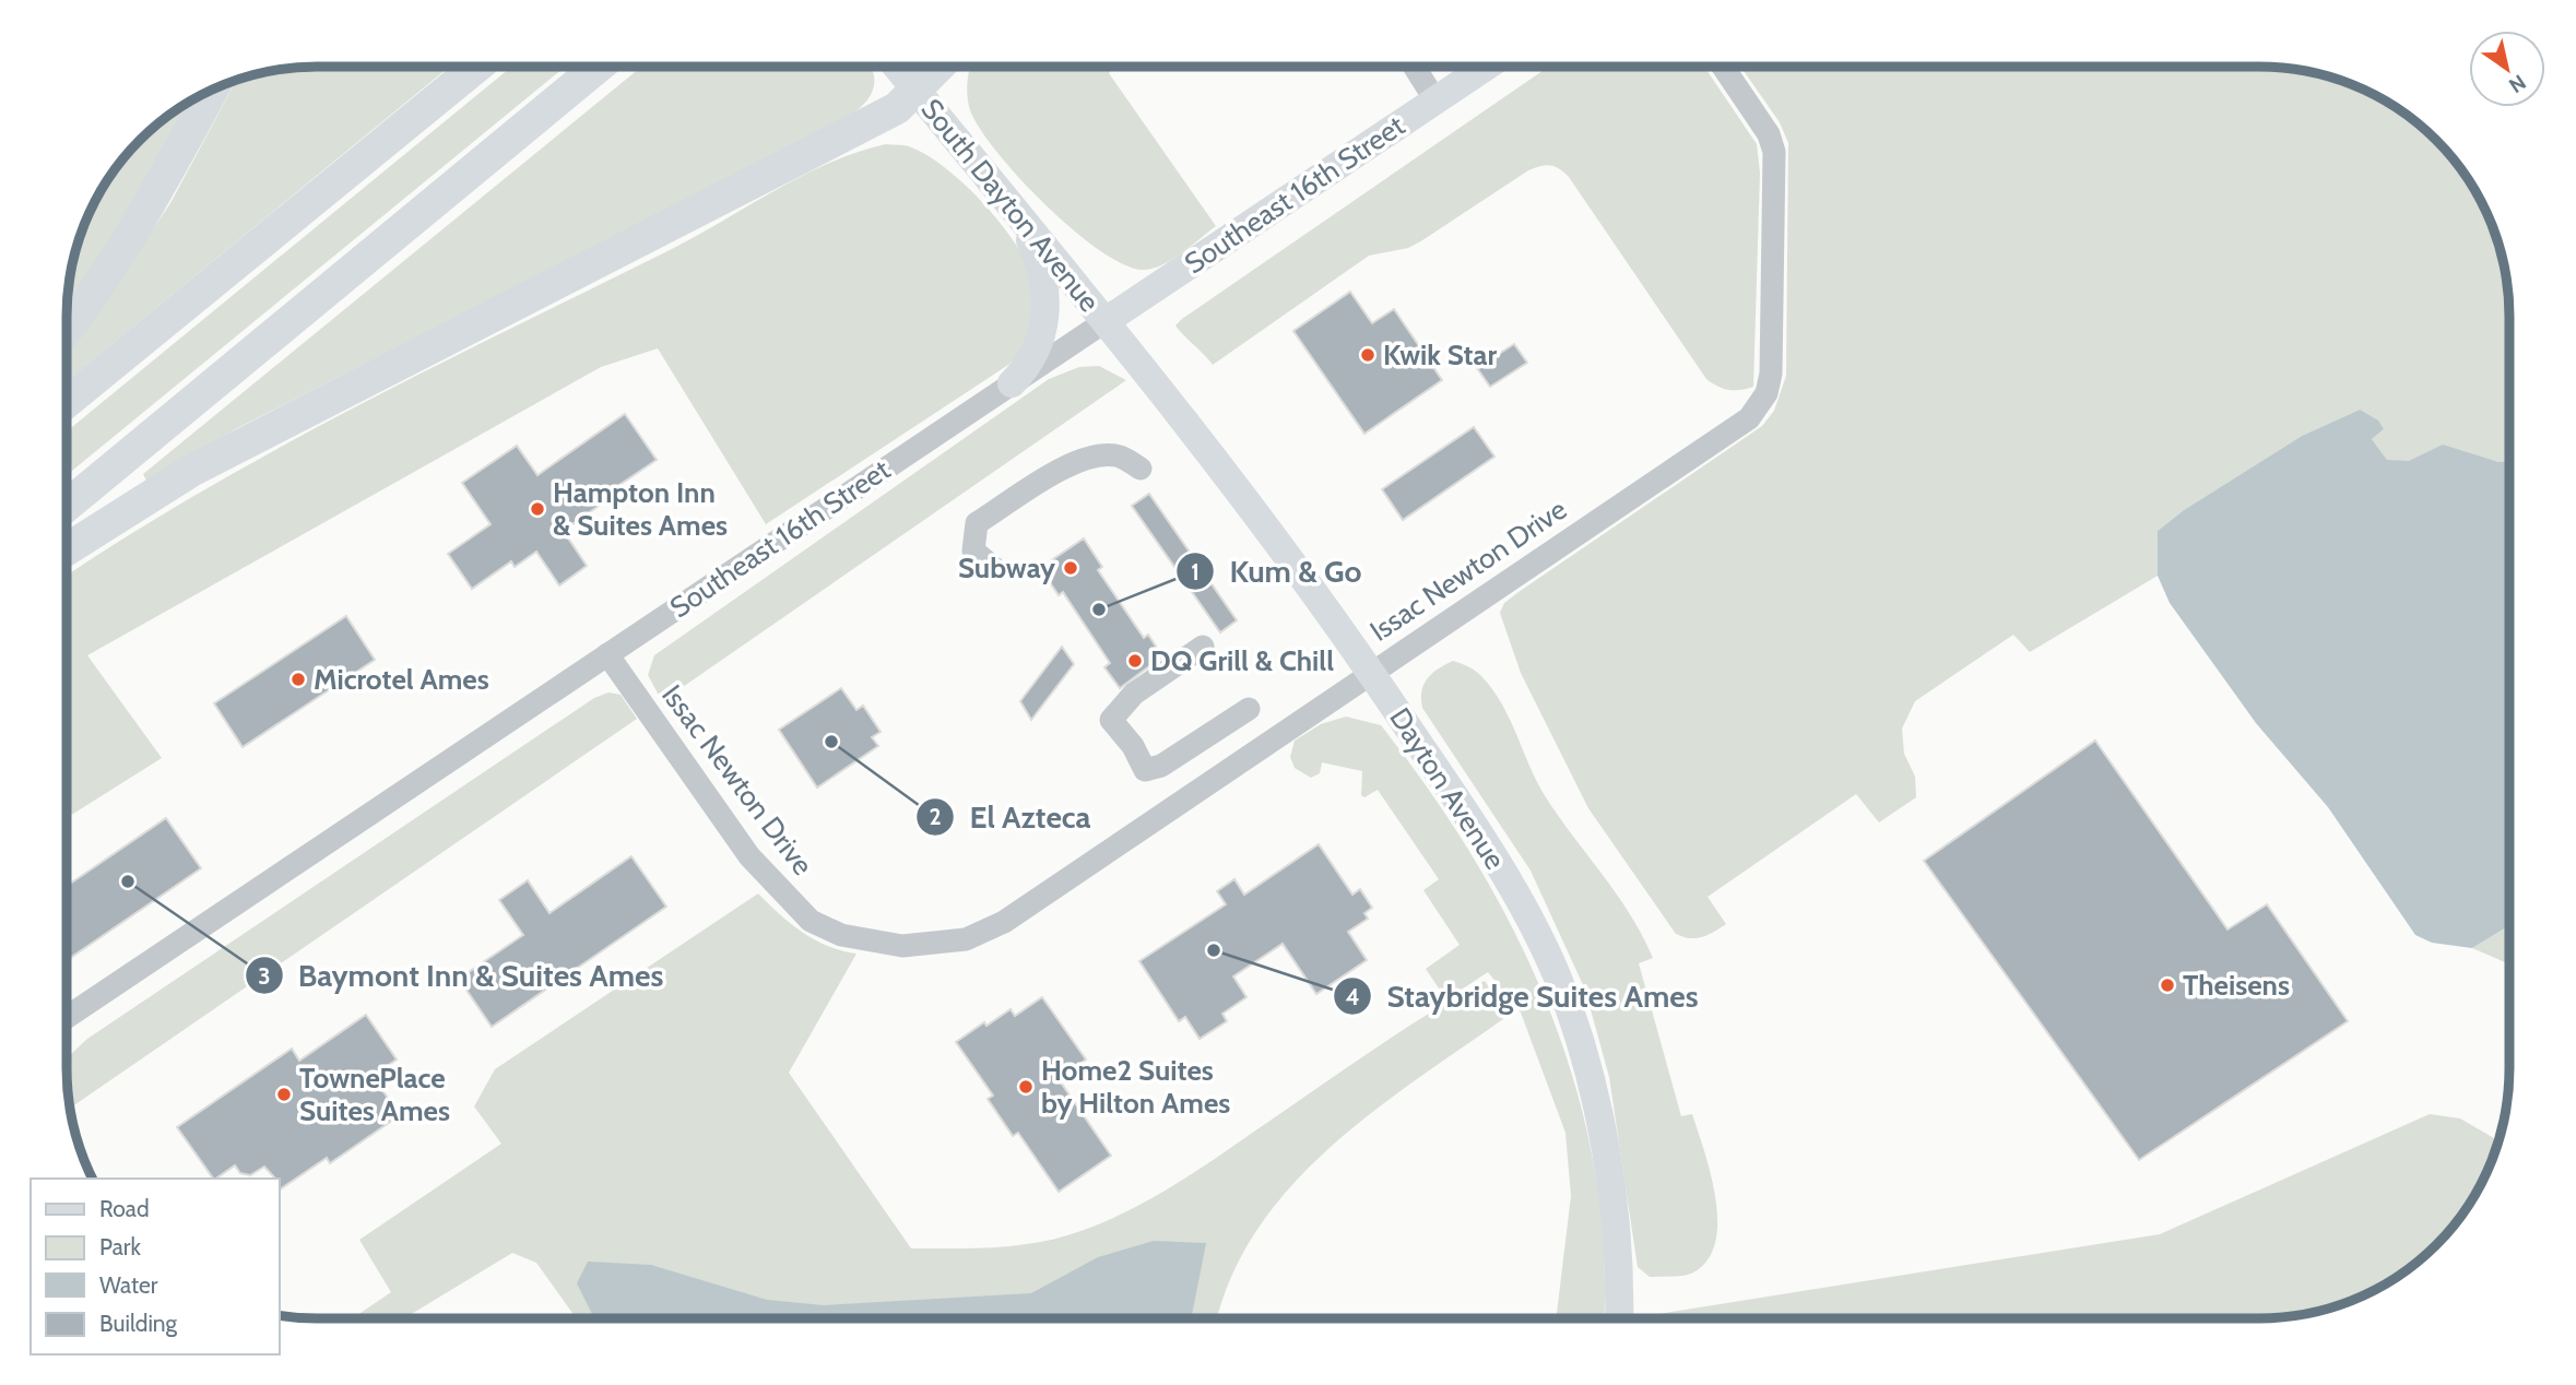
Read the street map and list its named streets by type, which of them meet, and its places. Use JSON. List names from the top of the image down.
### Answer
{
  "streets": {
    "main road": ["Southeast 16th Street", "South Dayton Avenue", "Dayton Avenue"],
    "street": ["Issac Newton Drive"]
  },
  "crossings": [
    ["Southeast 16th Street", "South Dayton Avenue"],
    ["Southeast 16th Street", "Issac Newton Drive"],
    ["Southeast 16th Street", "Dayton Avenue"],
    ["South Dayton Avenue", "Dayton Avenue"],
    ["Issac Newton Drive", "Dayton Avenue"]
  ],
  "places": [
    "Kwik Star",
    "Hampton Inn & Suites Ames",
    "Subway",
    "Kum & Go",
    "DQ Grill & Chill",
    "Microtel Ames",
    "El Azteca",
    "Baymont Inn & Suites Ames",
    "Staybridge Suites Ames",
    "Theisens",
    "Home2 Suites by Hilton Ames",
    "TownePlace Suites Ames"
  ],
  "legend": [
    "Road",
    "Park",
    "Water",
    "Building"
  ],
  "north": "bottom right"
}
